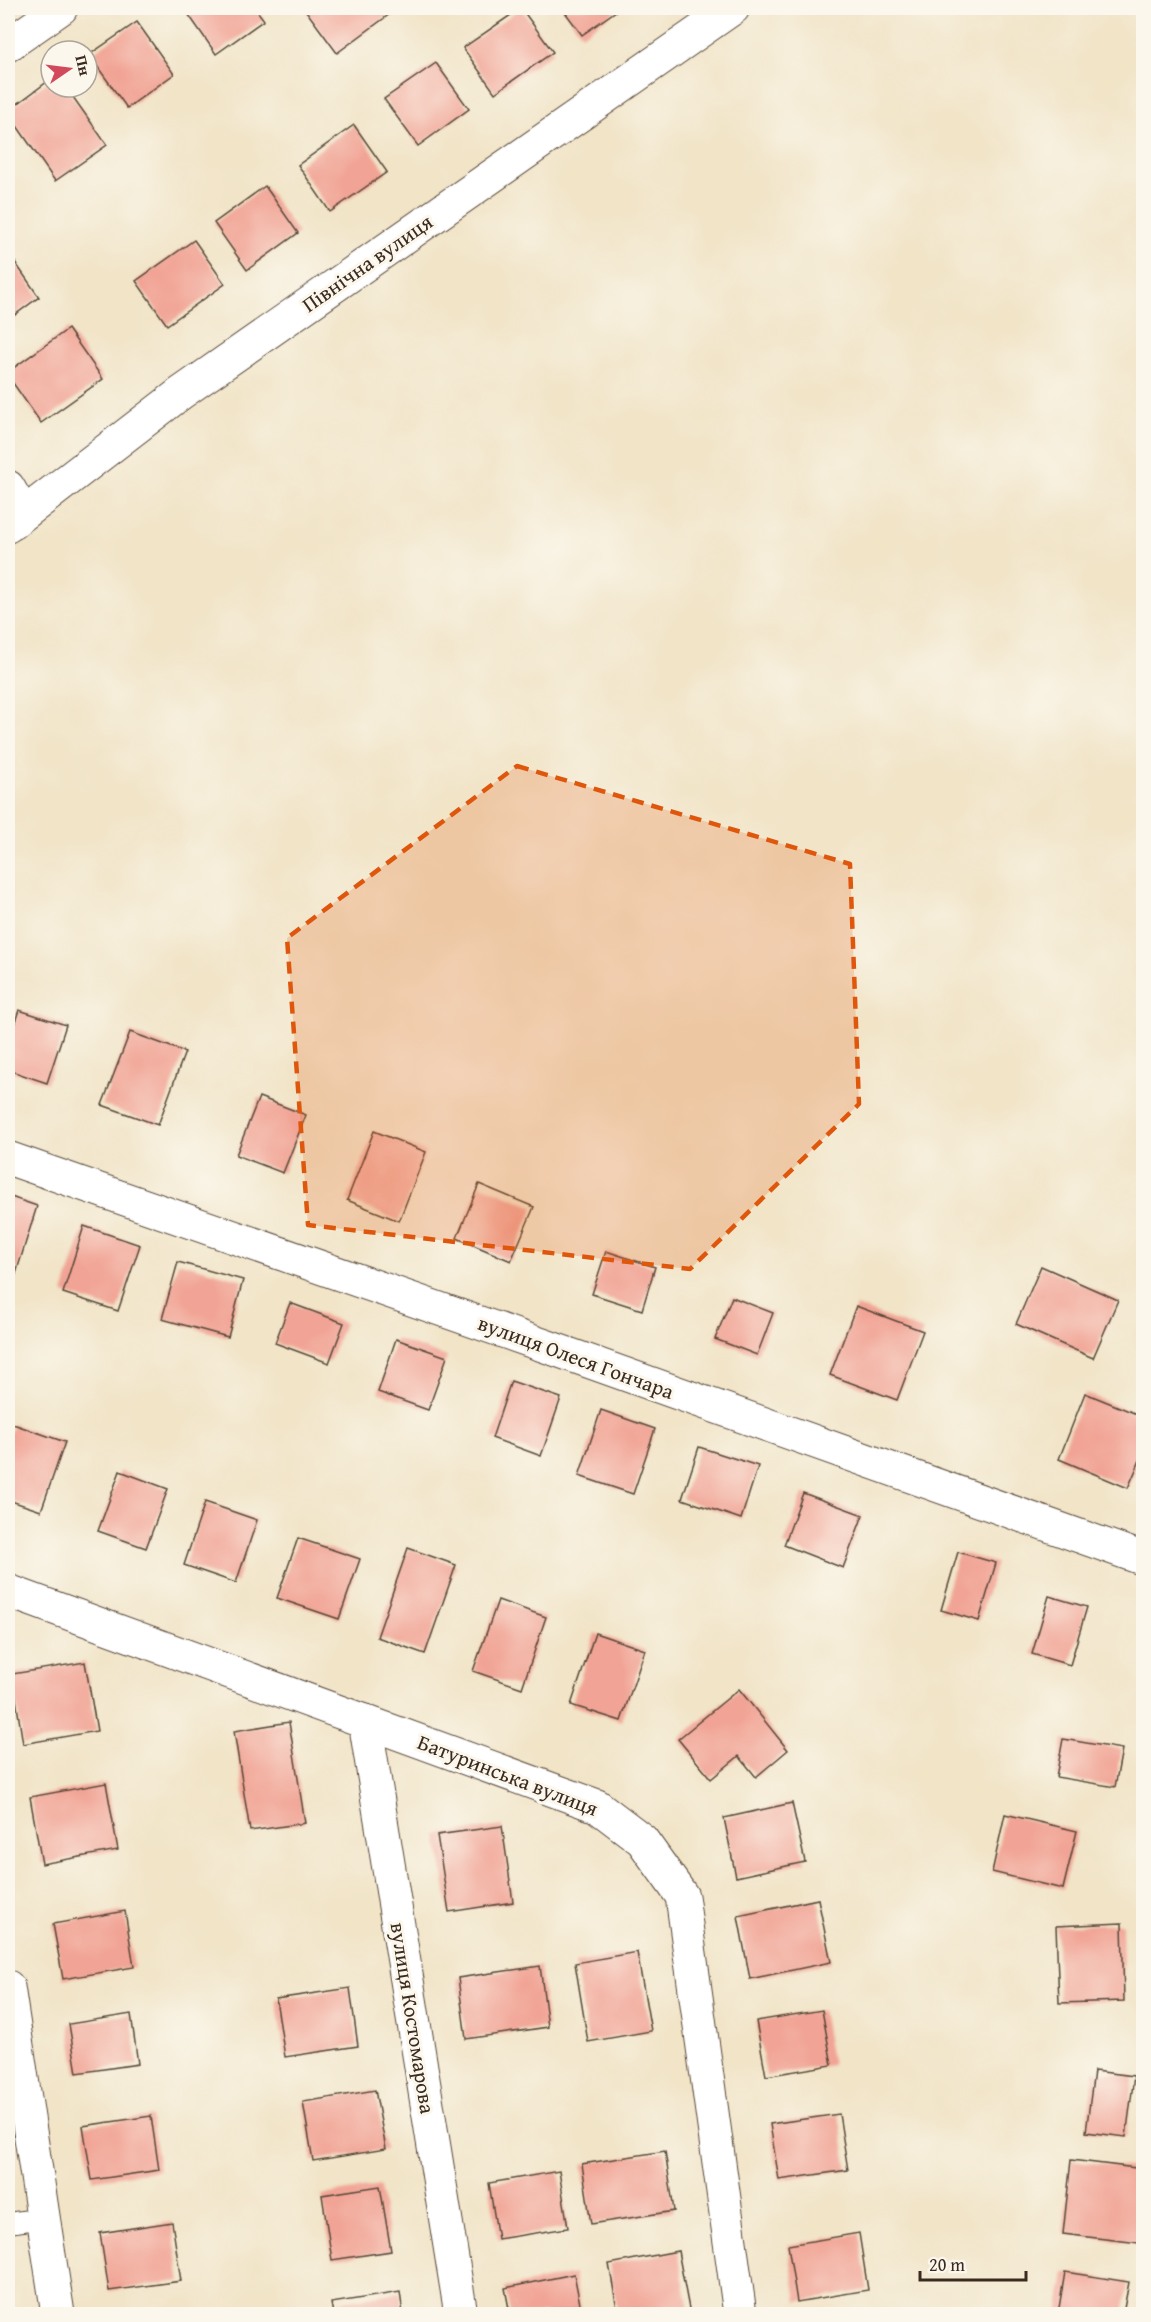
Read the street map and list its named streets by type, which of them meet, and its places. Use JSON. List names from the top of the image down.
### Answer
{
  "streets": {
    "street": [
      "Північна вулиця",
      "вулиця Олеся Гончара",
      "Батуринська вулиця",
      "вулиця Костомарова"
    ]
  },
  "crossings": [
    ["Батуринська вулиця", "вулиця Костомарова"]
  ],
  "scale_bar": "20 m",
  "north": "right"
}
